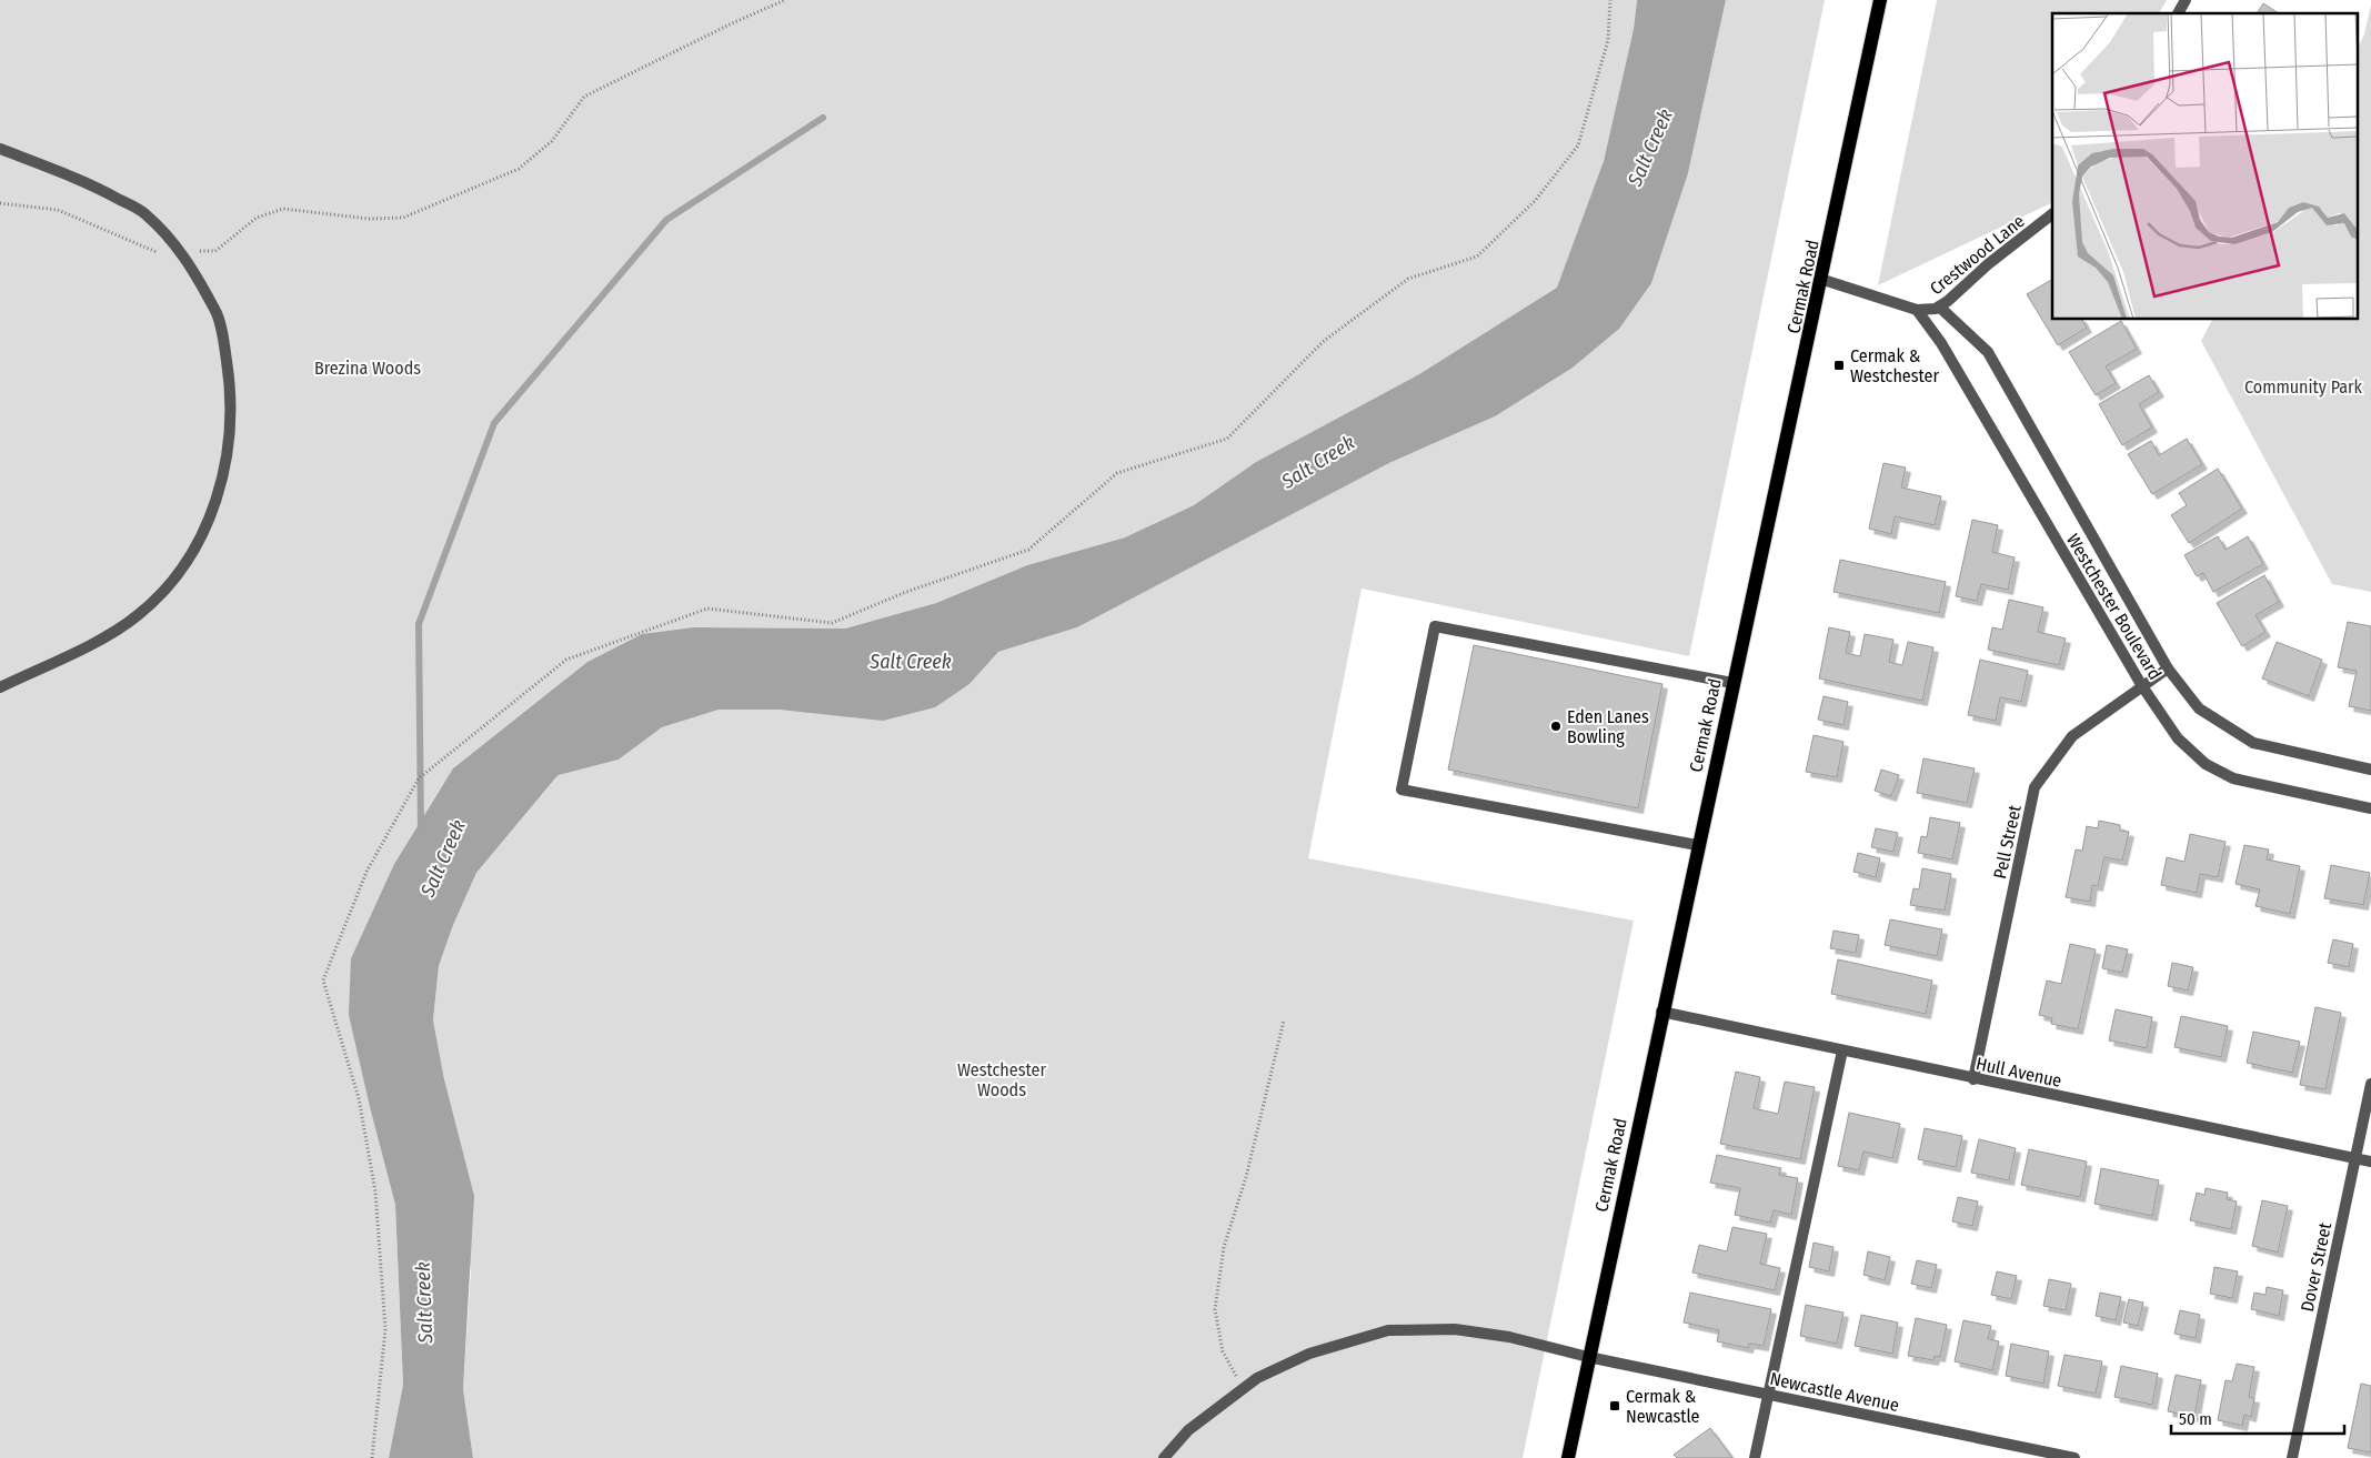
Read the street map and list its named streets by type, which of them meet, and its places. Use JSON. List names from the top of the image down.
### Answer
{
  "streets": {
    "main road": ["Cermak Road"],
    "street": [
      "Crestwood Lane",
      "Westchester Boulevard",
      "Pell Street",
      "Hull Avenue",
      "Dover Street",
      "Newcastle Avenue"
    ]
  },
  "crossings": [
    ["Crestwood Lane", "Cermak Road"],
    ["Crestwood Lane", "Westchester Boulevard"],
    ["Cermak Road", "Hull Avenue"],
    ["Cermak Road", "Newcastle Avenue"],
    ["Westchester Boulevard", "Pell Street"],
    ["Pell Street", "Hull Avenue"],
    ["Hull Avenue", "Dover Street"]
  ],
  "water": ["Salt Creek"],
  "parks": ["Brezina Woods", "Community Park", "Westchester Woods"],
  "places": {
    "transit": ["Cermak & Westchester", "Cermak & Newcastle"],
    "other": ["Eden Lanes Bowling"]
  },
  "scale_bar": "50 m"
}
